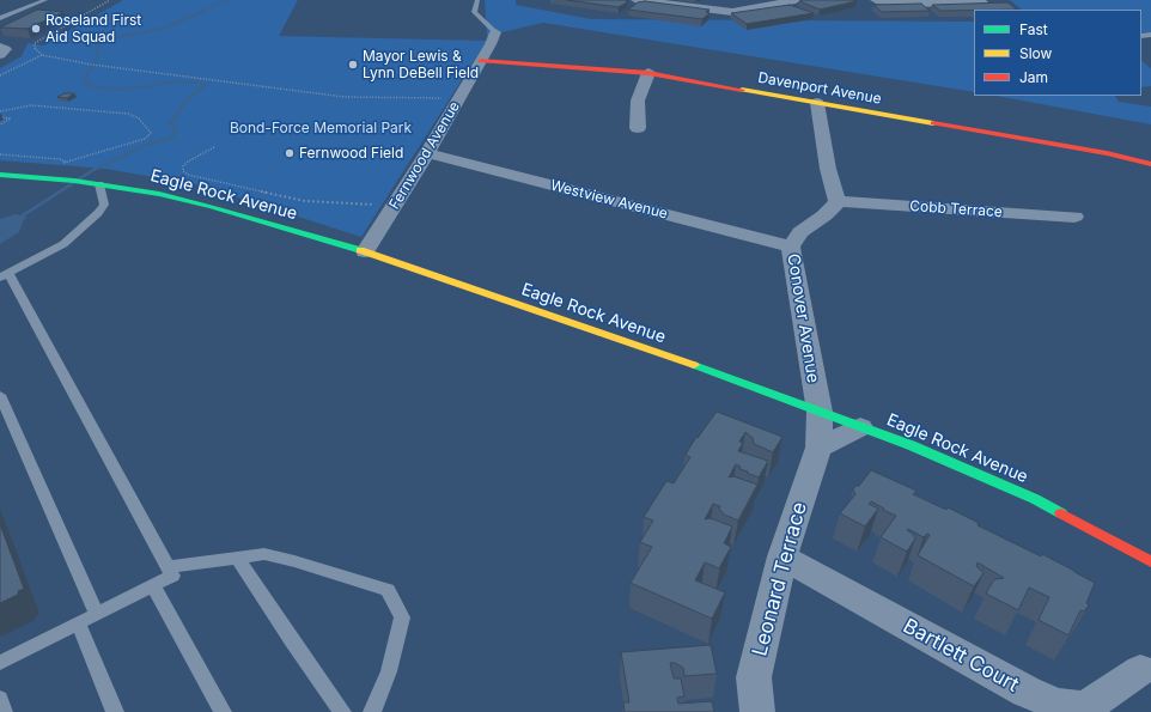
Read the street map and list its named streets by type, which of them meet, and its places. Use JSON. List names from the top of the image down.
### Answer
{
  "streets": {
    "main road": ["Davenport Avenue", "Eagle Rock Avenue"],
    "street": [
      "Fernwood Avenue",
      "Westview Avenue",
      "Cobb Terrace",
      "Conover Avenue",
      "Leonard Terrace",
      "Bartlett Court"
    ]
  },
  "crossings": [
    ["Davenport Avenue", "Fernwood Avenue"],
    ["Fernwood Avenue", "Eagle Rock Avenue"],
    ["Fernwood Avenue", "Westview Avenue"],
    ["Eagle Rock Avenue", "Conover Avenue"],
    ["Eagle Rock Avenue", "Leonard Terrace"],
    ["Westview Avenue", "Conover Avenue"],
    ["Cobb Terrace", "Conover Avenue"],
    ["Conover Avenue", "Leonard Terrace"],
    ["Leonard Terrace", "Bartlett Court"]
  ],
  "parks": ["Bond-Force Memorial Park"],
  "places": ["Roseland First Aid Squad", "Mayor Lewis & Lynn DeBell Field", "Fernwood Field"],
  "legend": ["Fast", "Slow", "Jam"]
}
